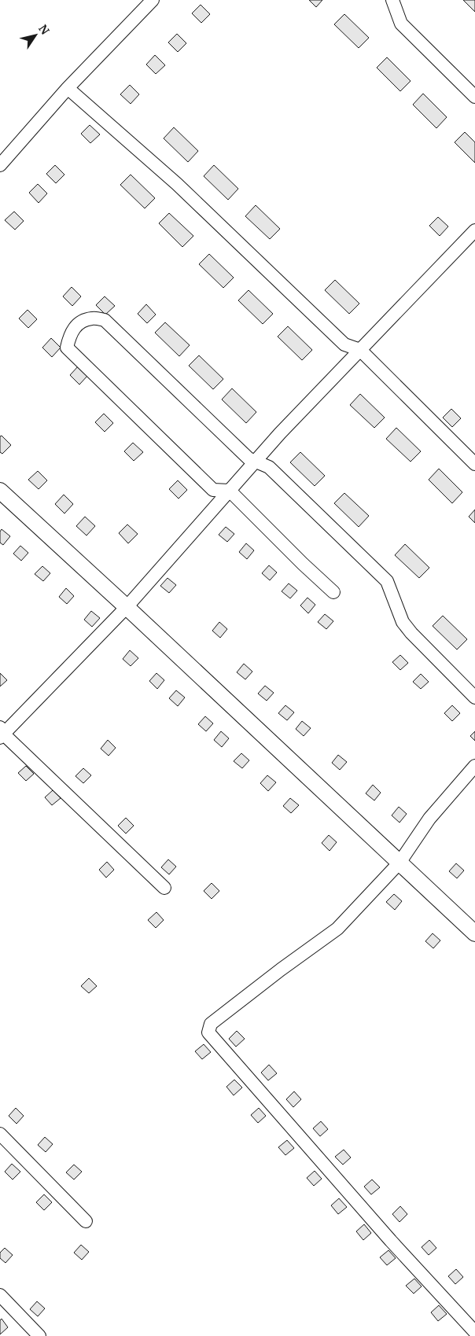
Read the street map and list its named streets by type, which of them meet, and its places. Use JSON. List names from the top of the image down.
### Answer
{
  "north": "top right"
}
